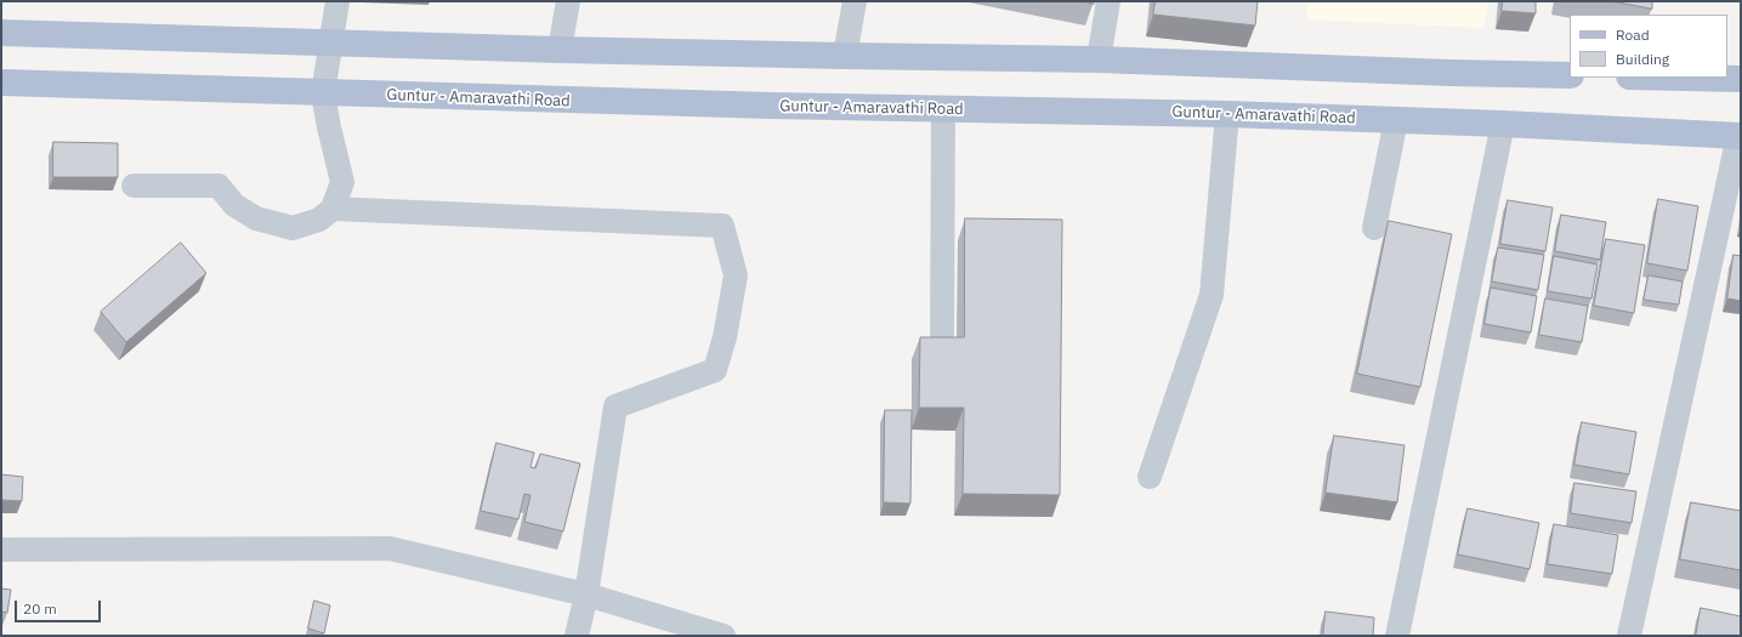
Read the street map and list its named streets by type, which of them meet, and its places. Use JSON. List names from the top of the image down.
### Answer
{
  "streets": {
    "main road": ["Guntur - Amaravathi Road"]
  },
  "legend": ["Road", "Building"],
  "scale_bar": "20 m"
}
